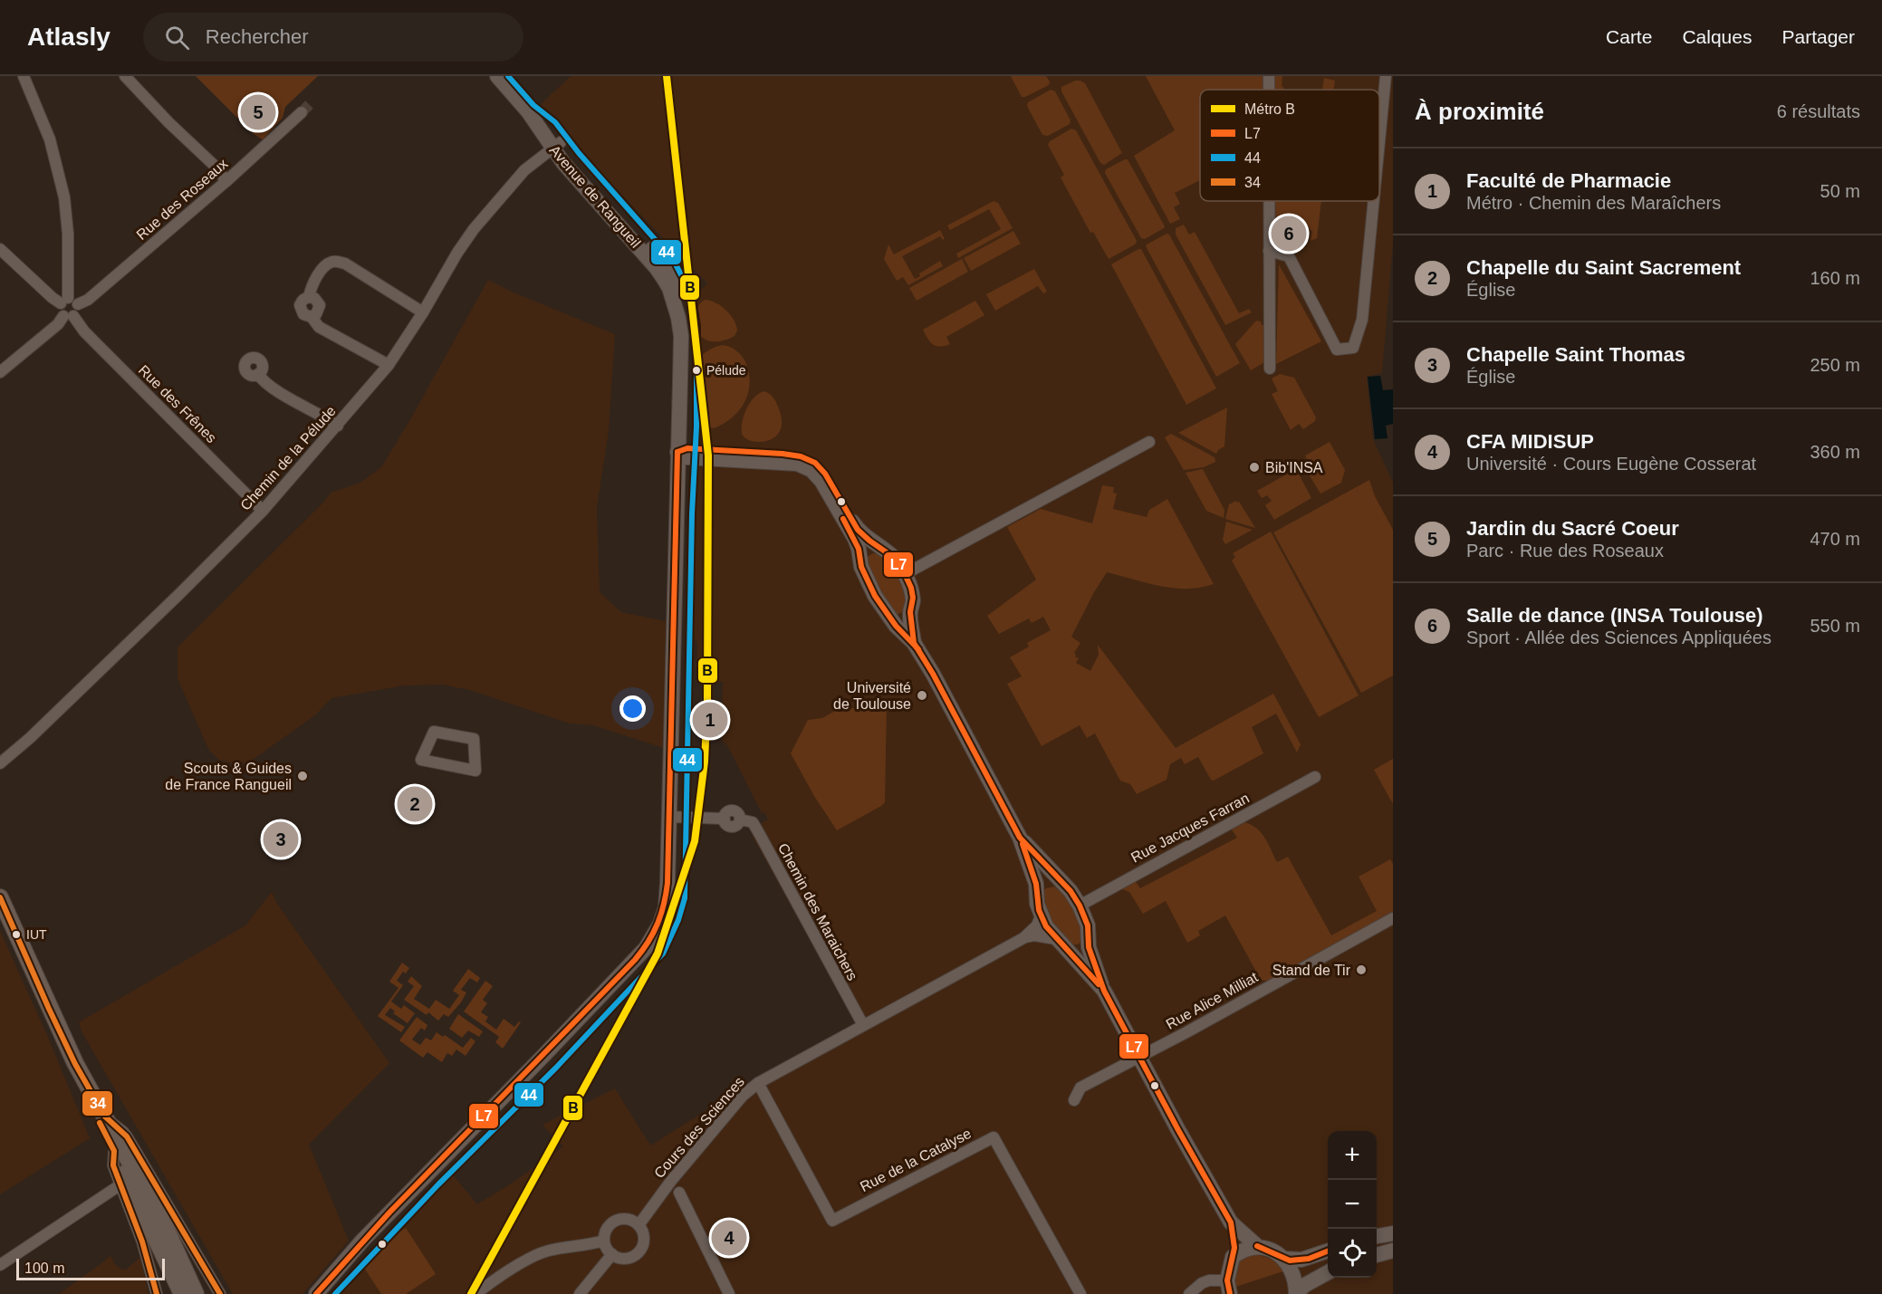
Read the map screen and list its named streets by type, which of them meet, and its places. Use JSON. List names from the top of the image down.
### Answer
{
  "streets": {
    "street": [
      "Avenue de Rangueil",
      "Rue des Roseaux",
      "Rue des Frênes",
      "Chemin de la Pélude",
      "Rue Jacques Farran",
      "Chemin des Maraichers",
      "Rue Alice Milliat",
      "Cours des Sciences",
      "Rue de la Catalyse"
    ]
  },
  "crossings": [
    ["Avenue de Rangueil", "Chemin de la Pélude"],
    ["Avenue de Rangueil", "Chemin des Maraichers"],
    ["Rue des Roseaux", "Rue des Frênes"],
    ["Rue des Frênes", "Chemin de la Pélude"],
    ["Chemin des Maraichers", "Cours des Sciences"],
    ["Cours des Sciences", "Rue de la Catalyse"]
  ],
  "places": [
    "Pélude",
    "Bib'INSA",
    "Université de Toulouse",
    "Scouts & Guides de France Rangueil",
    "IUT",
    "Stand de Tir"
  ],
  "lines": [
    "metro line B",
    "transit line 44",
    "transit line L7",
    "transit line 34"
  ],
  "legend": [
    "Métro B",
    "L7",
    "44",
    "34"
  ],
  "scale_bar": "100 m",
  "page": {
    "header": "Atlasly",
    "search": "Rechercher",
    "nav": ["Carte", "Calques", "Partager"],
    "heading": ["À proximité", "6 résultats"],
    "pins": [
      "5",
      "6",
      "1",
      "2",
      "3",
      "4"
    ],
    "list": [
      {
        "mark": "1",
        "name": "Faculté de Pharmacie",
        "note": "Métro · Chemin des Maraîchers",
        "value": "50 m"
      },
      {
        "mark": "2",
        "name": "Chapelle du Saint Sacrement",
        "note": "Église",
        "value": "160 m"
      },
      {
        "mark": "3",
        "name": "Chapelle Saint Thomas",
        "note": "Église",
        "value": "250 m"
      },
      {
        "mark": "4",
        "name": "CFA MIDISUP",
        "note": "Université · Cours Eugène Cosserat",
        "value": "360 m"
      },
      {
        "mark": "5",
        "name": "Jardin du Sacré Coeur",
        "note": "Parc · Rue des Roseaux",
        "value": "470 m"
      },
      {
        "mark": "6",
        "name": "Salle de dance (INSA Toulouse)",
        "note": "Sport · Allée des Sciences Appliquées",
        "value": "550 m"
      }
    ],
    "map_buttons": ["+", "−"],
    "scale": "100 m"
  }
}
